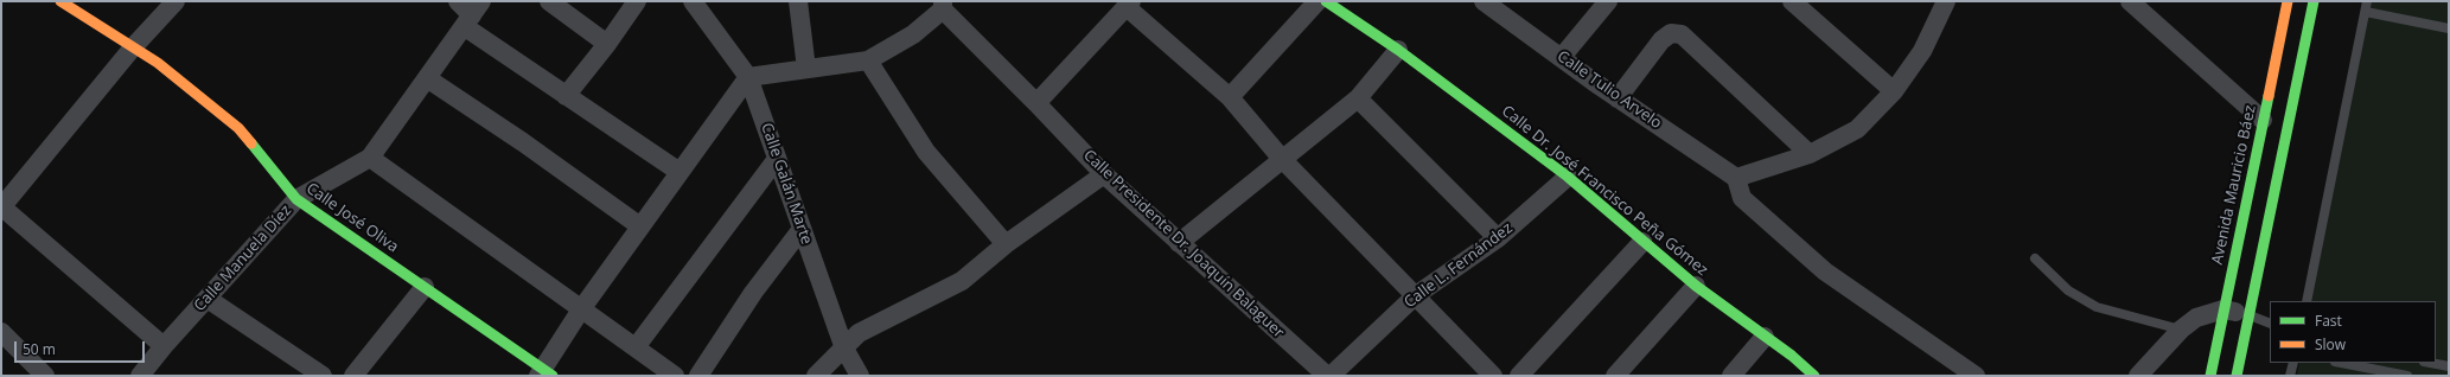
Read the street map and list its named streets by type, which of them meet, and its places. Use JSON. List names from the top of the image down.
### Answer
{
  "streets": {
    "street": [
      "Calle Tulio Arvelo",
      "Calle Galán Marte",
      "Avenida Mauricio Báez",
      "Calle Dr. José Francisco Peña Gómez",
      "Calle José Oliva",
      "Calle Presidente Dr. Joaquín Balaguer",
      "Calle Manuela Díez",
      "Calle L. Fernández"
    ]
  },
  "crossings": [
    ["Calle Dr. José Francisco Peña Gómez", "Calle L. Fernández"],
    ["Calle José Oliva", "Calle Manuela Díez"],
    ["Calle Presidente Dr. Joaquín Balaguer", "Calle L. Fernández"]
  ],
  "legend": ["Fast", "Slow"],
  "scale_bar": "50 m"
}
